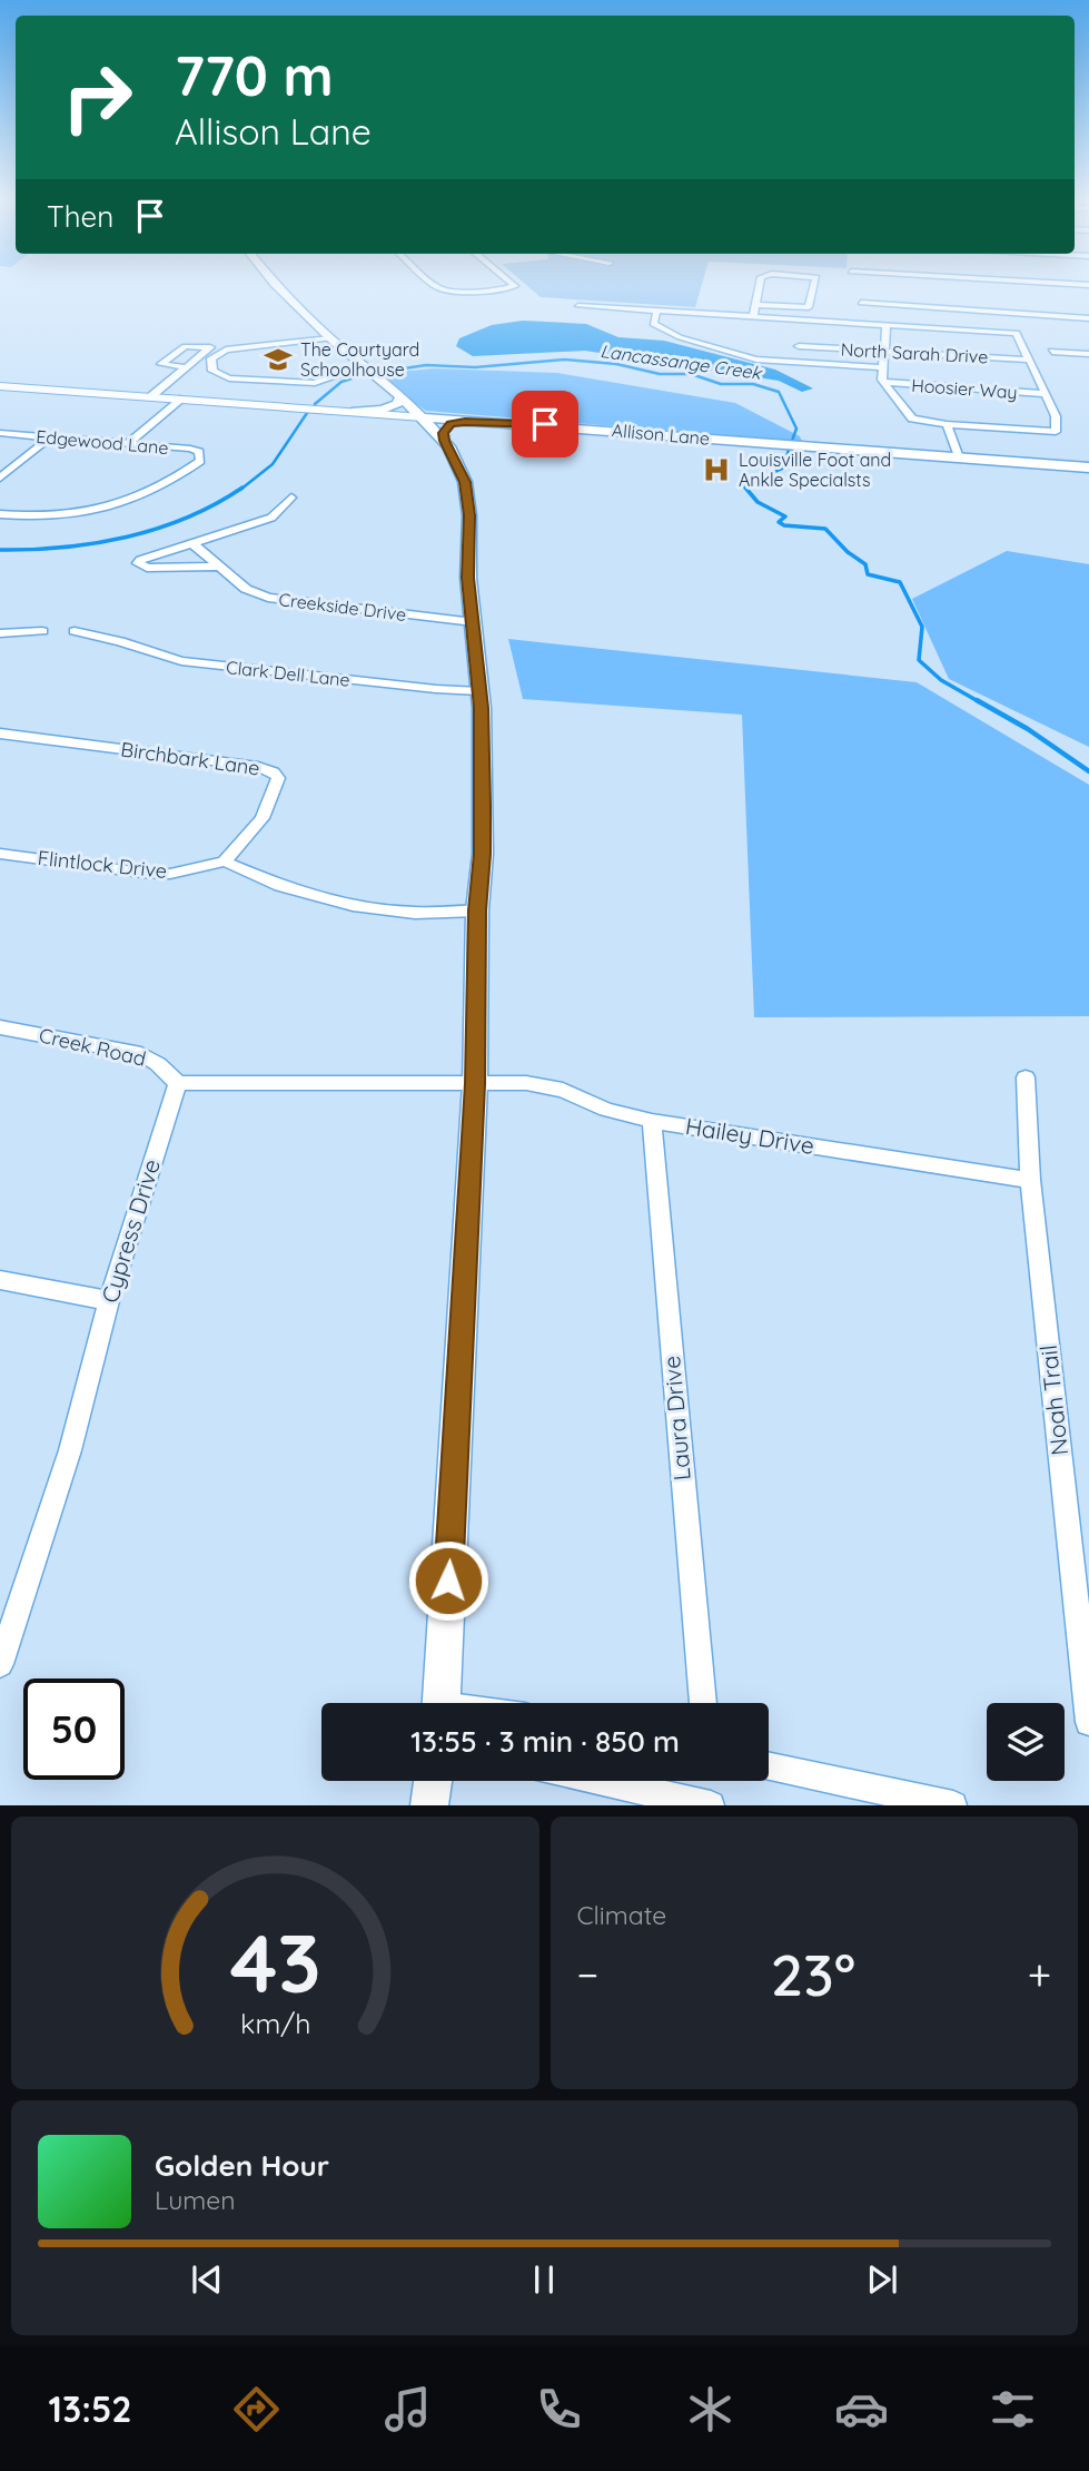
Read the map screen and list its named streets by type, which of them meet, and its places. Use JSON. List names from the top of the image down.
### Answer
{
  "streets": {
    "main road": ["Allison Lane"],
    "street": [
      "North Sarah Drive",
      "Hoosier Way",
      "Edgewood Lane",
      "Creekside Drive",
      "Clark Dell Lane",
      "Birchbark Lane",
      "Flintlock Drive",
      "Creek Road",
      "Hailey Drive",
      "Cypress Drive",
      "Noah Trail",
      "Laura Drive"
    ]
  },
  "crossings": [
    ["Birchbark Lane", "Flintlock Drive"],
    ["Creek Road", "Cypress Drive"],
    ["Hailey Drive", "Noah Trail"],
    ["Hailey Drive", "Laura Drive"]
  ],
  "water": ["Lancassange Creek"],
  "places": {
    "school or university": ["The Courtyard Schoolhouse"],
    "hospital": ["Louisville Foot and Ankle Specialsts"]
  },
  "page": {
    "turn": ["770 m", "Allison Lane"],
    "then": "Then",
    "limit": "50",
    "trip": "13:55 · 3 min · 850 m",
    "tile": "Climate",
    "heat": ["−", "23°", "+"],
    "song": ["Golden Hour", "Lumen"],
    "tabs": "13:52",
    "gauge": ["43", "km/h"]
  }
}
